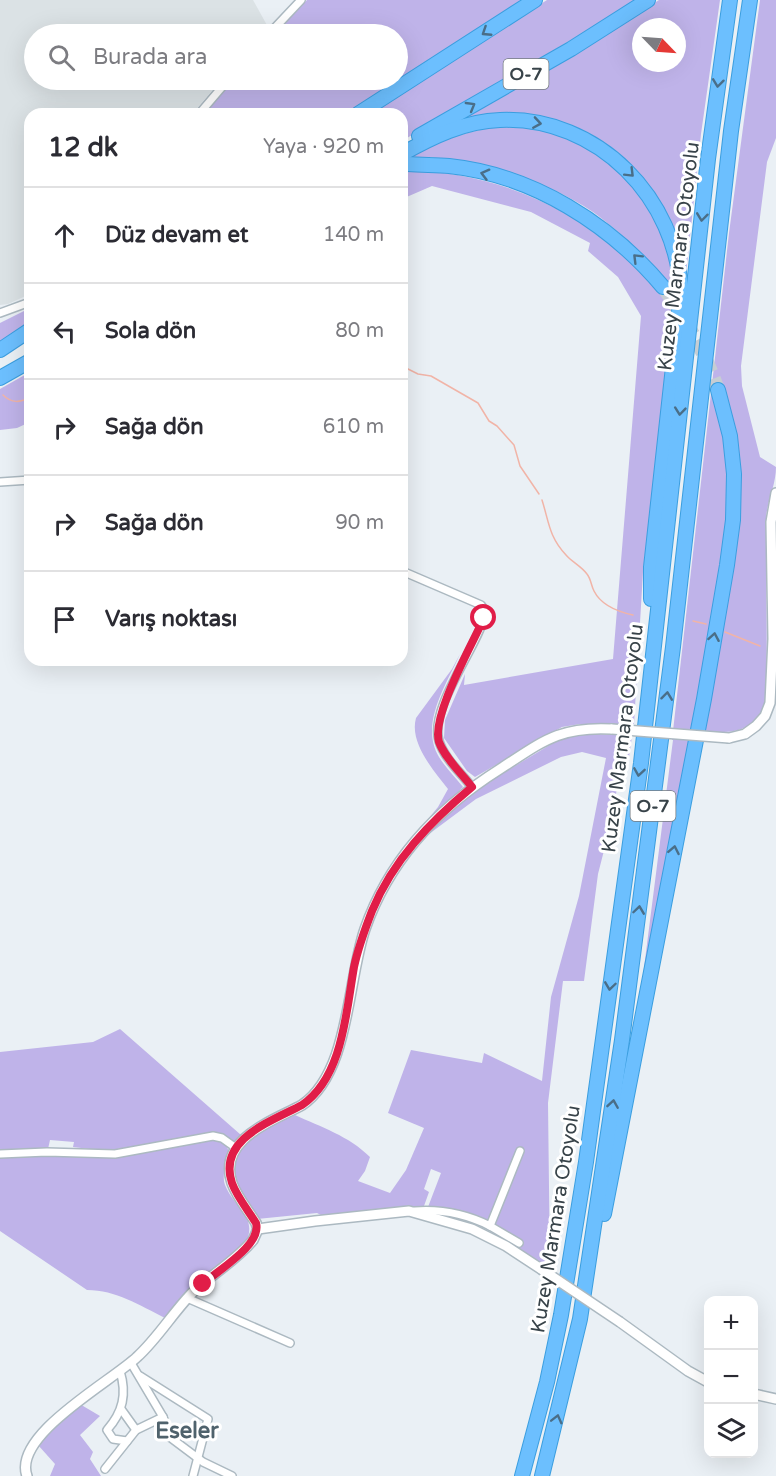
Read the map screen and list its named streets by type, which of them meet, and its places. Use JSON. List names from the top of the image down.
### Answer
{
  "streets": {
    "highway": ["O-7", "Kuzey Marmara Otoyolu"]
  },
  "districts": ["Eseler"],
  "north": "bottom right",
  "page": {
    "search": "Burada ara",
    "heading": ["12 dk", "Yaya · 920 m"],
    "list": [
      ["Düz devam et", "140 m"],
      ["Sola dön", "80 m"],
      ["Sağa dön", "610 m"],
      ["Sağa dön", "90 m"],
      "Varış noktası"
    ],
    "map_buttons": ["+", "−"]
  }
}
